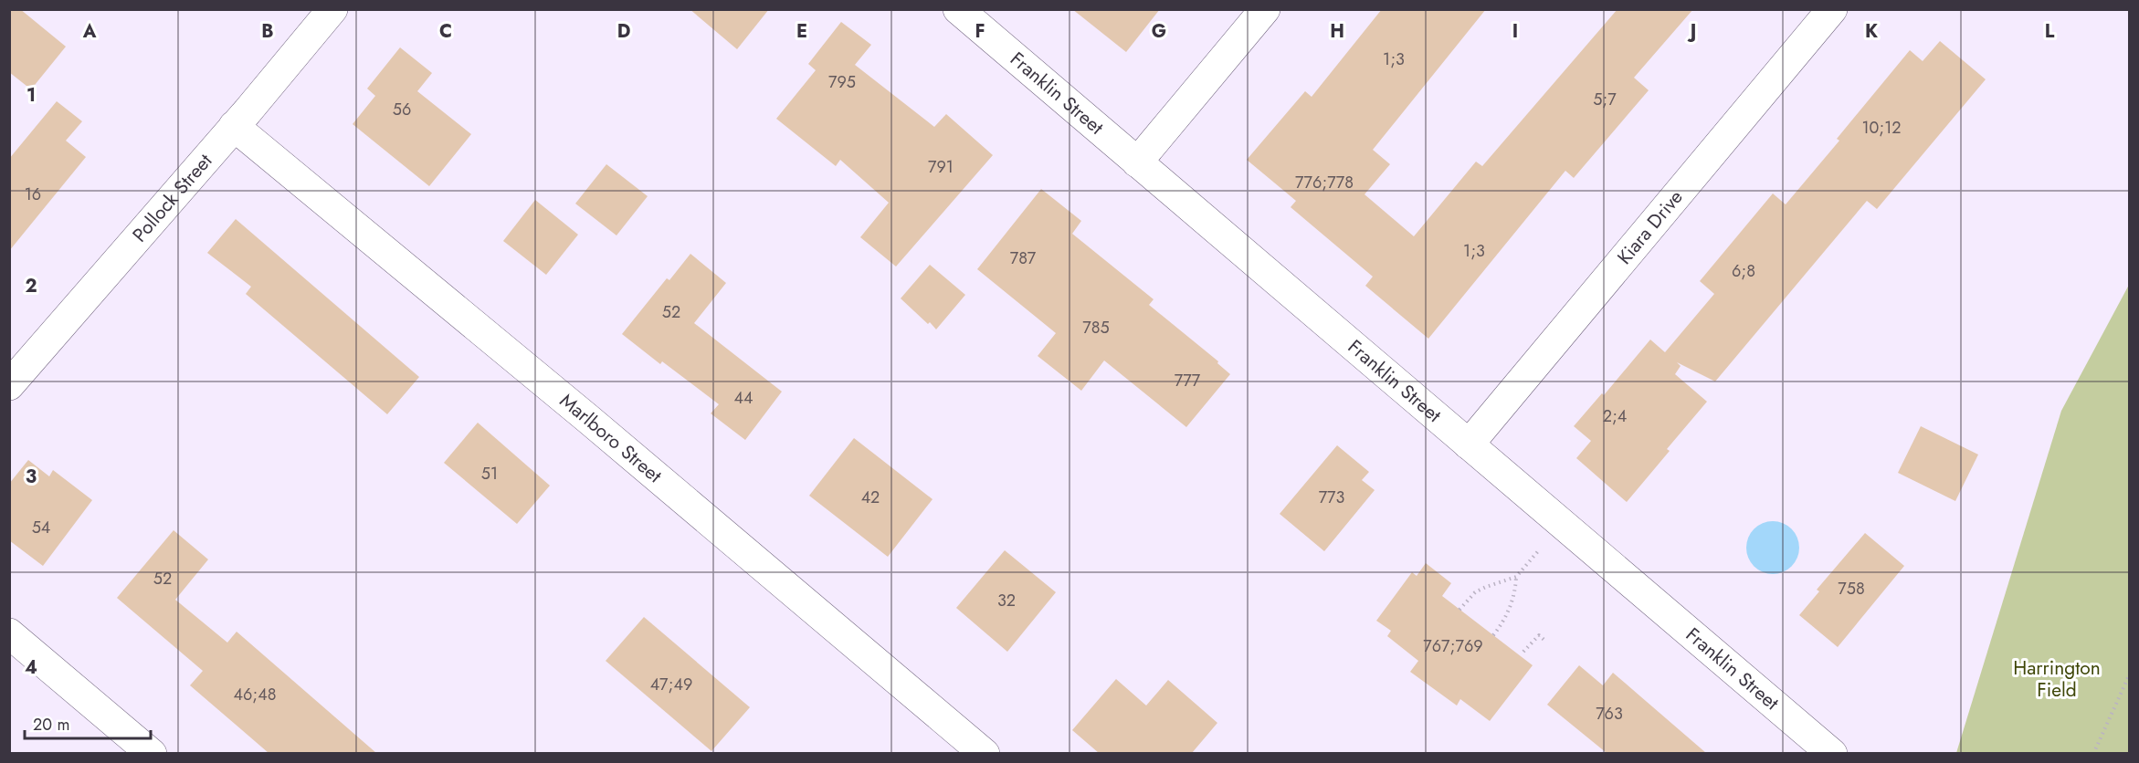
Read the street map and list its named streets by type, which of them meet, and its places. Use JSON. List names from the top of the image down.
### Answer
{
  "streets": {
    "street": [
      "Franklin Street",
      "Pollock Street",
      "Kiara Drive",
      "Marlboro Street"
    ]
  },
  "crossings": [
    ["Franklin Street", "Kiara Drive"],
    ["Pollock Street", "Marlboro Street"]
  ],
  "parks": ["Harrington Field"],
  "house_numbers": [
    "1;3",
    "795",
    "5;7",
    "56",
    "10;12",
    "791",
    "776;778",
    "16",
    "1;3",
    "787",
    "6;8",
    "52",
    "785",
    "777",
    "44",
    "2;4",
    "51",
    "42",
    "773",
    "54",
    "52",
    "758",
    "32",
    "767;769",
    "47;49",
    "46;48",
    "763"
  ],
  "scale_bar": "20 m",
  "grid": {
    "columns": [
      "A",
      "B",
      "C",
      "D",
      "E",
      "F",
      "G",
      "H",
      "I",
      "J",
      "K",
      "L"
    ],
    "rows": [
      "1",
      "2",
      "3",
      "4"
    ]
  }
}
